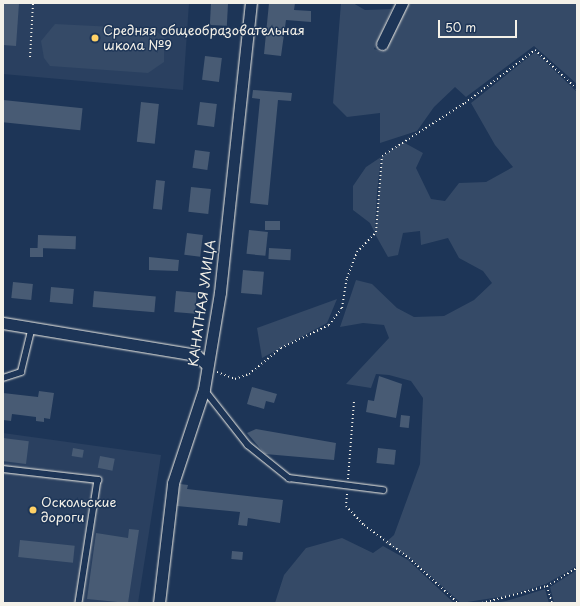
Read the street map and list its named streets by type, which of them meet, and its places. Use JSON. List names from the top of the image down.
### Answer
{
  "streets": {
    "street": ["КАНАТНАЯ УЛИЦА"]
  },
  "places": ["Средняя общеобразовательная школа №9", "Оскольские дороги"],
  "scale_bar": "50 m"
}
